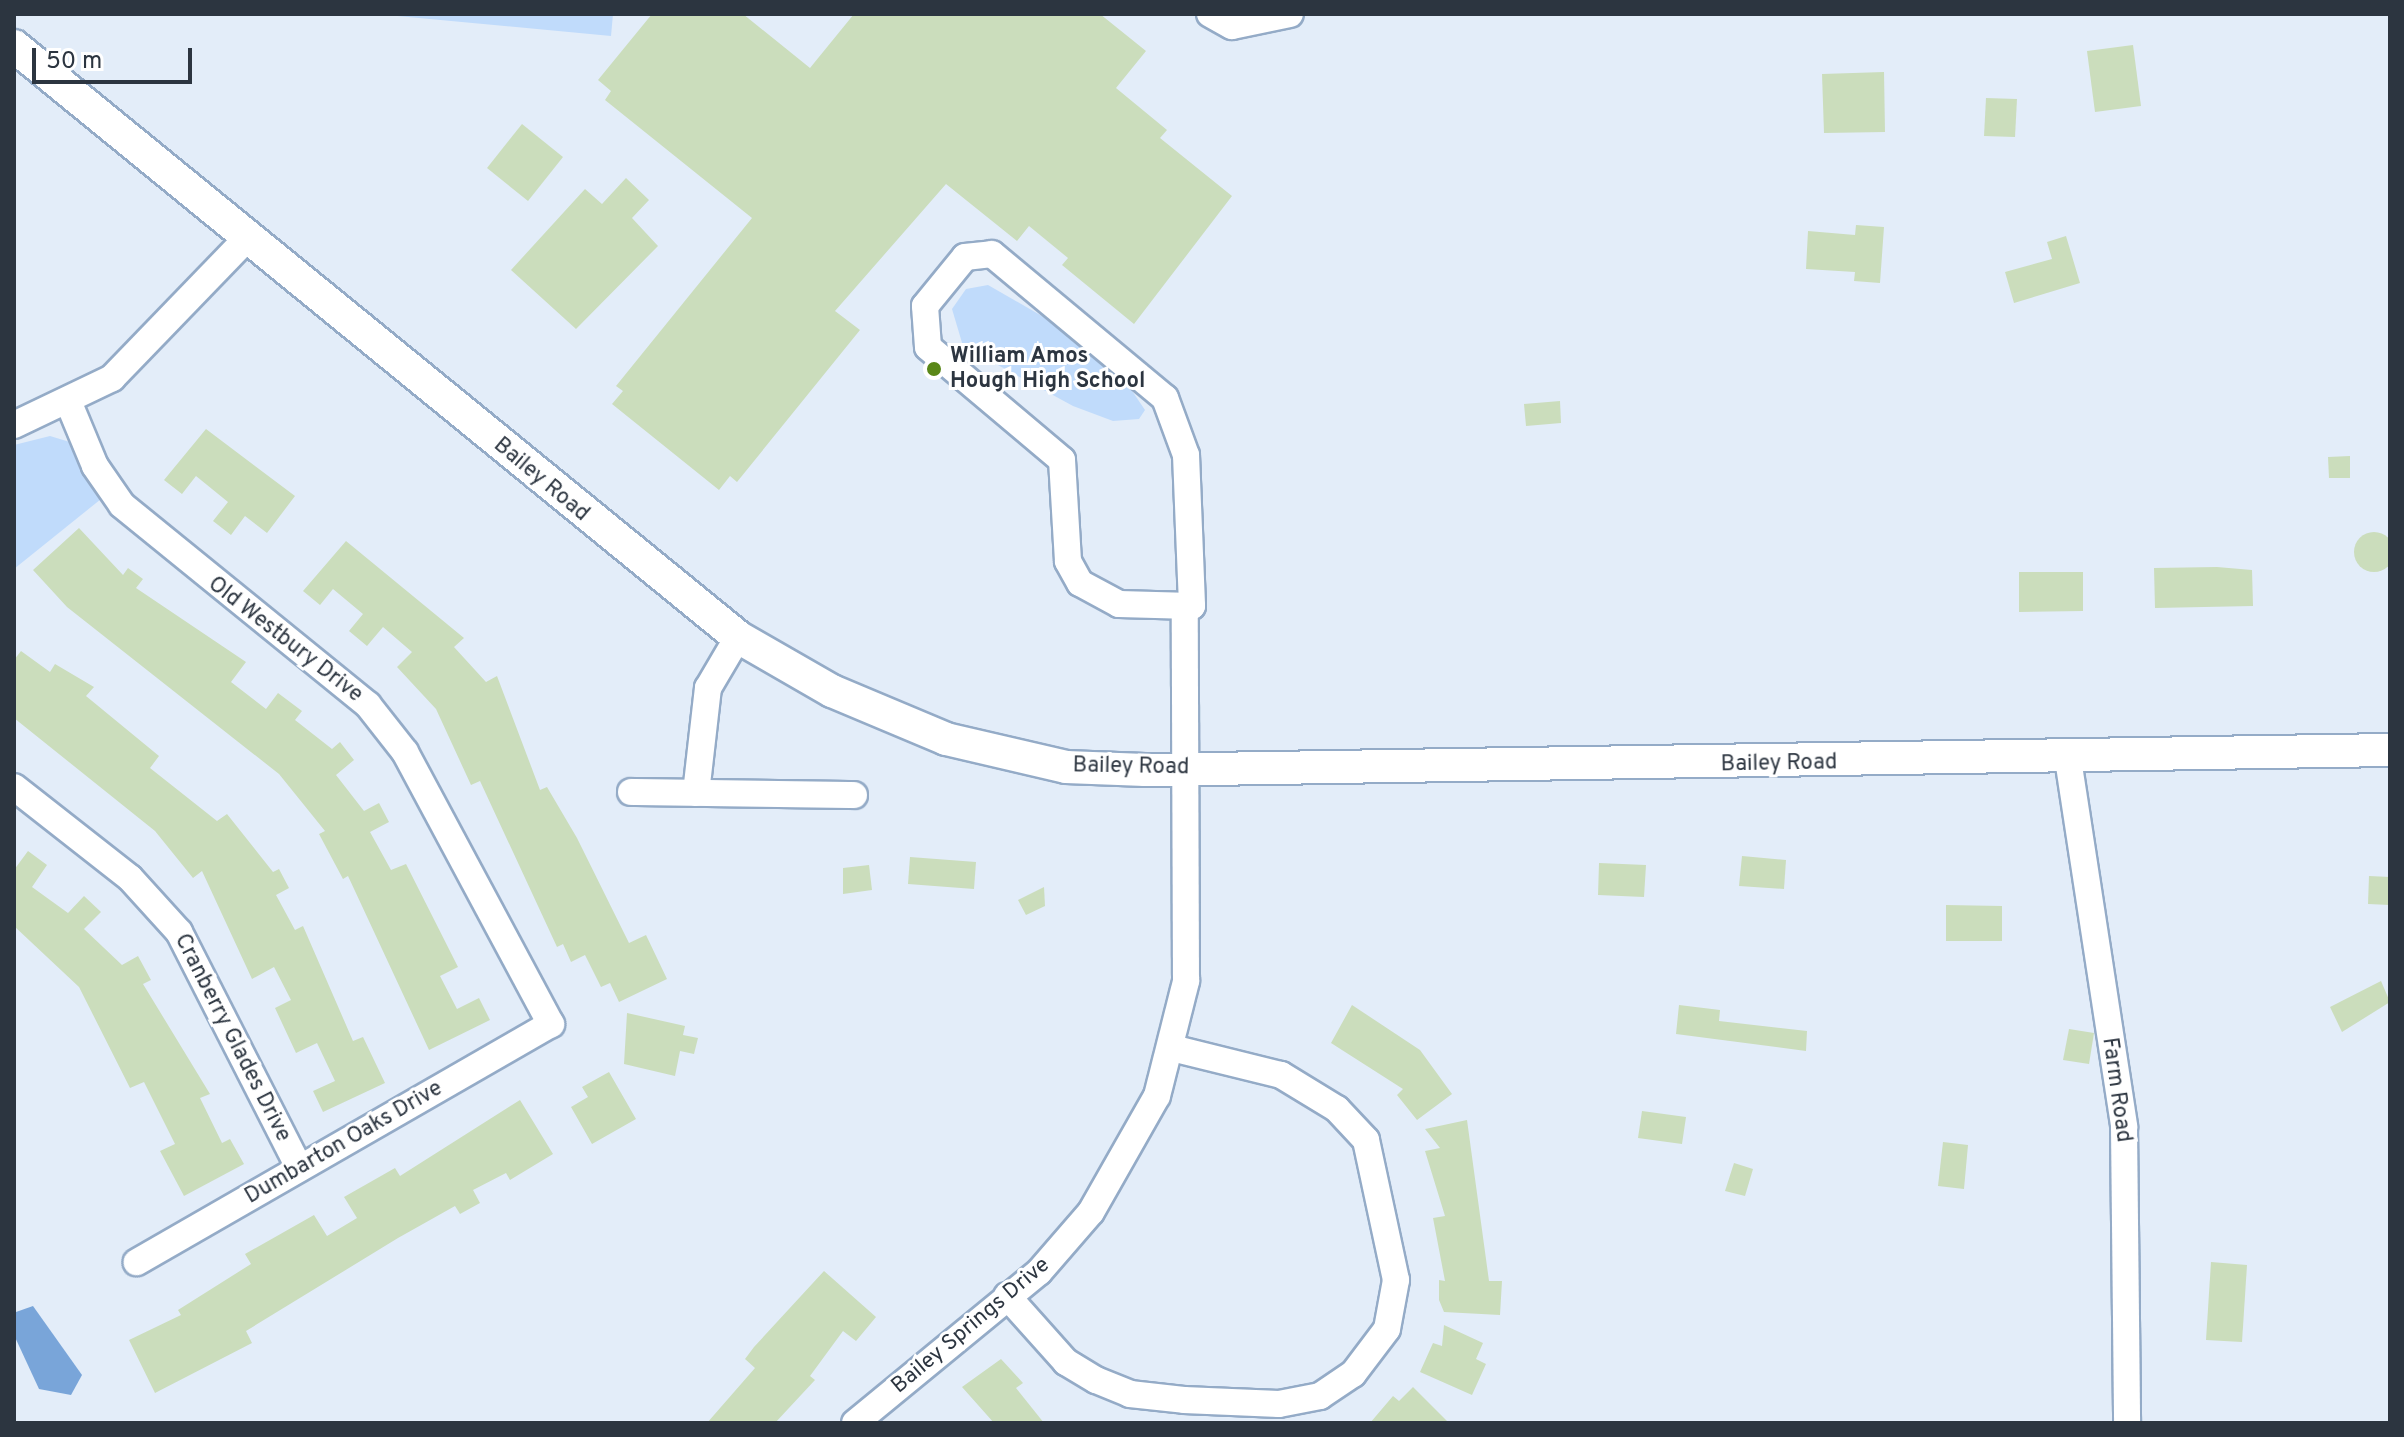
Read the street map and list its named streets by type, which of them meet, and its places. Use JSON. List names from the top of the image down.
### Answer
{
  "streets": {
    "street": [
      "Bailey Road",
      "Old Westbury Drive",
      "Cranberry Glades Drive",
      "Farm Road",
      "Dumbarton Oaks Drive",
      "Bailey Springs Drive"
    ]
  },
  "crossings": [
    ["Bailey Road", "Farm Road"],
    ["Bailey Road", "Bailey Springs Drive"],
    ["Old Westbury Drive", "Dumbarton Oaks Drive"],
    ["Cranberry Glades Drive", "Dumbarton Oaks Drive"]
  ],
  "places": ["William Amos Hough High School"],
  "scale_bar": "50 m"
}
